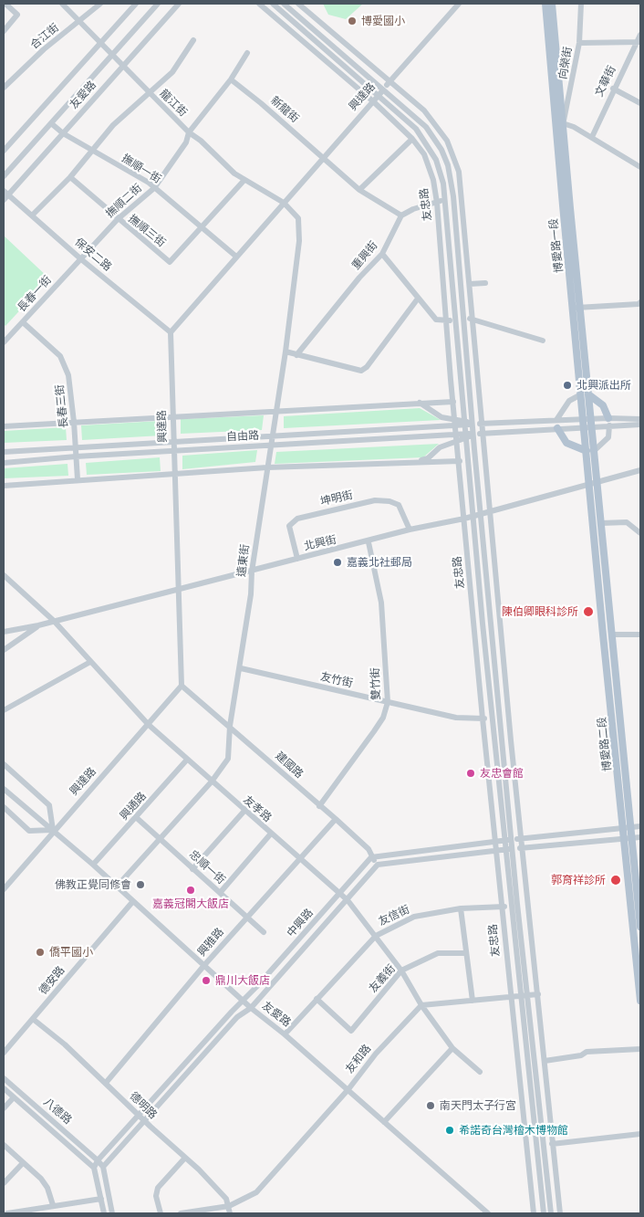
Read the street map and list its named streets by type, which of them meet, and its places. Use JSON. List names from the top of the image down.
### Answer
{
  "streets": {
    "main road": ["博愛路一段", "博愛路二段"],
    "street": [
      "合江街",
      "向榮街",
      "文華街",
      "友愛路",
      "興達路",
      "龍江街",
      "新龍街",
      "撫順一街",
      "撫順二街",
      "友忠路",
      "撫順三街",
      "保安二路",
      "重興街",
      "長春一街",
      "長春三街",
      "自由路",
      "坤明街",
      "北興街",
      "遠東街",
      "友竹街",
      "雙竹街",
      "建國路",
      "興通路",
      "友孝路",
      "忠順一街",
      "友信街",
      "中興路",
      "興雅路",
      "友義街",
      "德安路",
      "友和路",
      "德明路",
      "八德路"
    ]
  },
  "crossings": [
    ["合江街", "龍江街"],
    ["向榮街", "博愛路一段"],
    ["友愛路", "興達路"],
    ["友愛路", "龍江街"],
    ["友愛路", "撫順一街"],
    ["友愛路", "保安二路"],
    ["友愛路", "遠東街"],
    ["友愛路", "興通路"],
    ["友愛路", "友信街"],
    ["友愛路", "中興路"],
    ["友愛路", "興雅路"],
    ["友愛路", "德安路"],
    ["友愛路", "友和路"],
    ["興達路", "龍江街"],
    ["興達路", "新龍街"],
    ["興達路", "撫順一街"],
    ["興達路", "友忠路"],
    ["興達路", "保安二路"],
    ["興達路", "自由路"],
    ["興達路", "北興街"],
    ["興達路", "遠東街"],
    ["興達路", "建國路"],
    ["興達路", "友孝路"],
    ["龍江街", "撫順二街"],
    ["龍江街", "撫順三街"],
    ["龍江街", "遠東街"],
    ["新龍街", "撫順二街"],
    ["新龍街", "重興街"],
    ["撫順一街", "撫順二街"],
    ["撫順一街", "撫順三街"],
    ["撫順二街", "撫順三街"],
    ["撫順二街", "保安二路"],
    ["撫順二街", "長春一街"],
    ["友忠路", "自由路"],
    ["友忠路", "北興街"],
    ["友忠路", "友竹街"],
    ["友忠路", "友信街"],
    ["博愛路一段", "自由路"],
    ["博愛路一段", "北興街"],
    ["博愛路一段", "博愛路二段"],
    ["保安二路", "長春一街"],
    ["長春一街", "長春三街"],
    ["長春三街", "自由路"],
    ["自由路", "遠東街"],
    ["坤明街", "北興街"],
    ["北興街", "遠東街"],
    ["北興街", "雙竹街"],
    ["北興街", "博愛路二段"],
    ["北興街", "友孝路"],
    ["遠東街", "友竹街"],
    ["遠東街", "建國路"],
    ["遠東街", "友孝路"],
    ["遠東街", "忠順一街"],
    ["友竹街", "雙竹街"],
    ["雙竹街", "建國路"],
    ["建國路", "中興路"],
    ["建國路", "興雅路"],
    ["興通路", "友孝路"],
    ["興通路", "忠順一街"],
    ["友孝路", "友信街"],
    ["友孝路", "中興路"],
    ["友孝路", "興雅路"],
    ["友孝路", "友義街"],
    ["友孝路", "友和路"],
    ["忠順一街", "興雅路"],
    ["友信街", "友義街"],
    ["中興路", "德明路"],
    ["中興路", "八德路"],
    ["興雅路", "德明路"],
    ["德安路", "德明路"],
    ["友和路", "德明路"]
  ],
  "places": [
    "博愛國小",
    "北興派出所",
    "嘉義北社郵局",
    "陳伯卿眼科診所",
    "友忠會館",
    "郭育祥診所",
    "佛教正覺同修會",
    "嘉義冠閣大飯店",
    "僑平國小",
    "鼎川大飯店",
    "南天門太子行宮",
    "希諾奇台灣檜木博物館"
  ]
}
